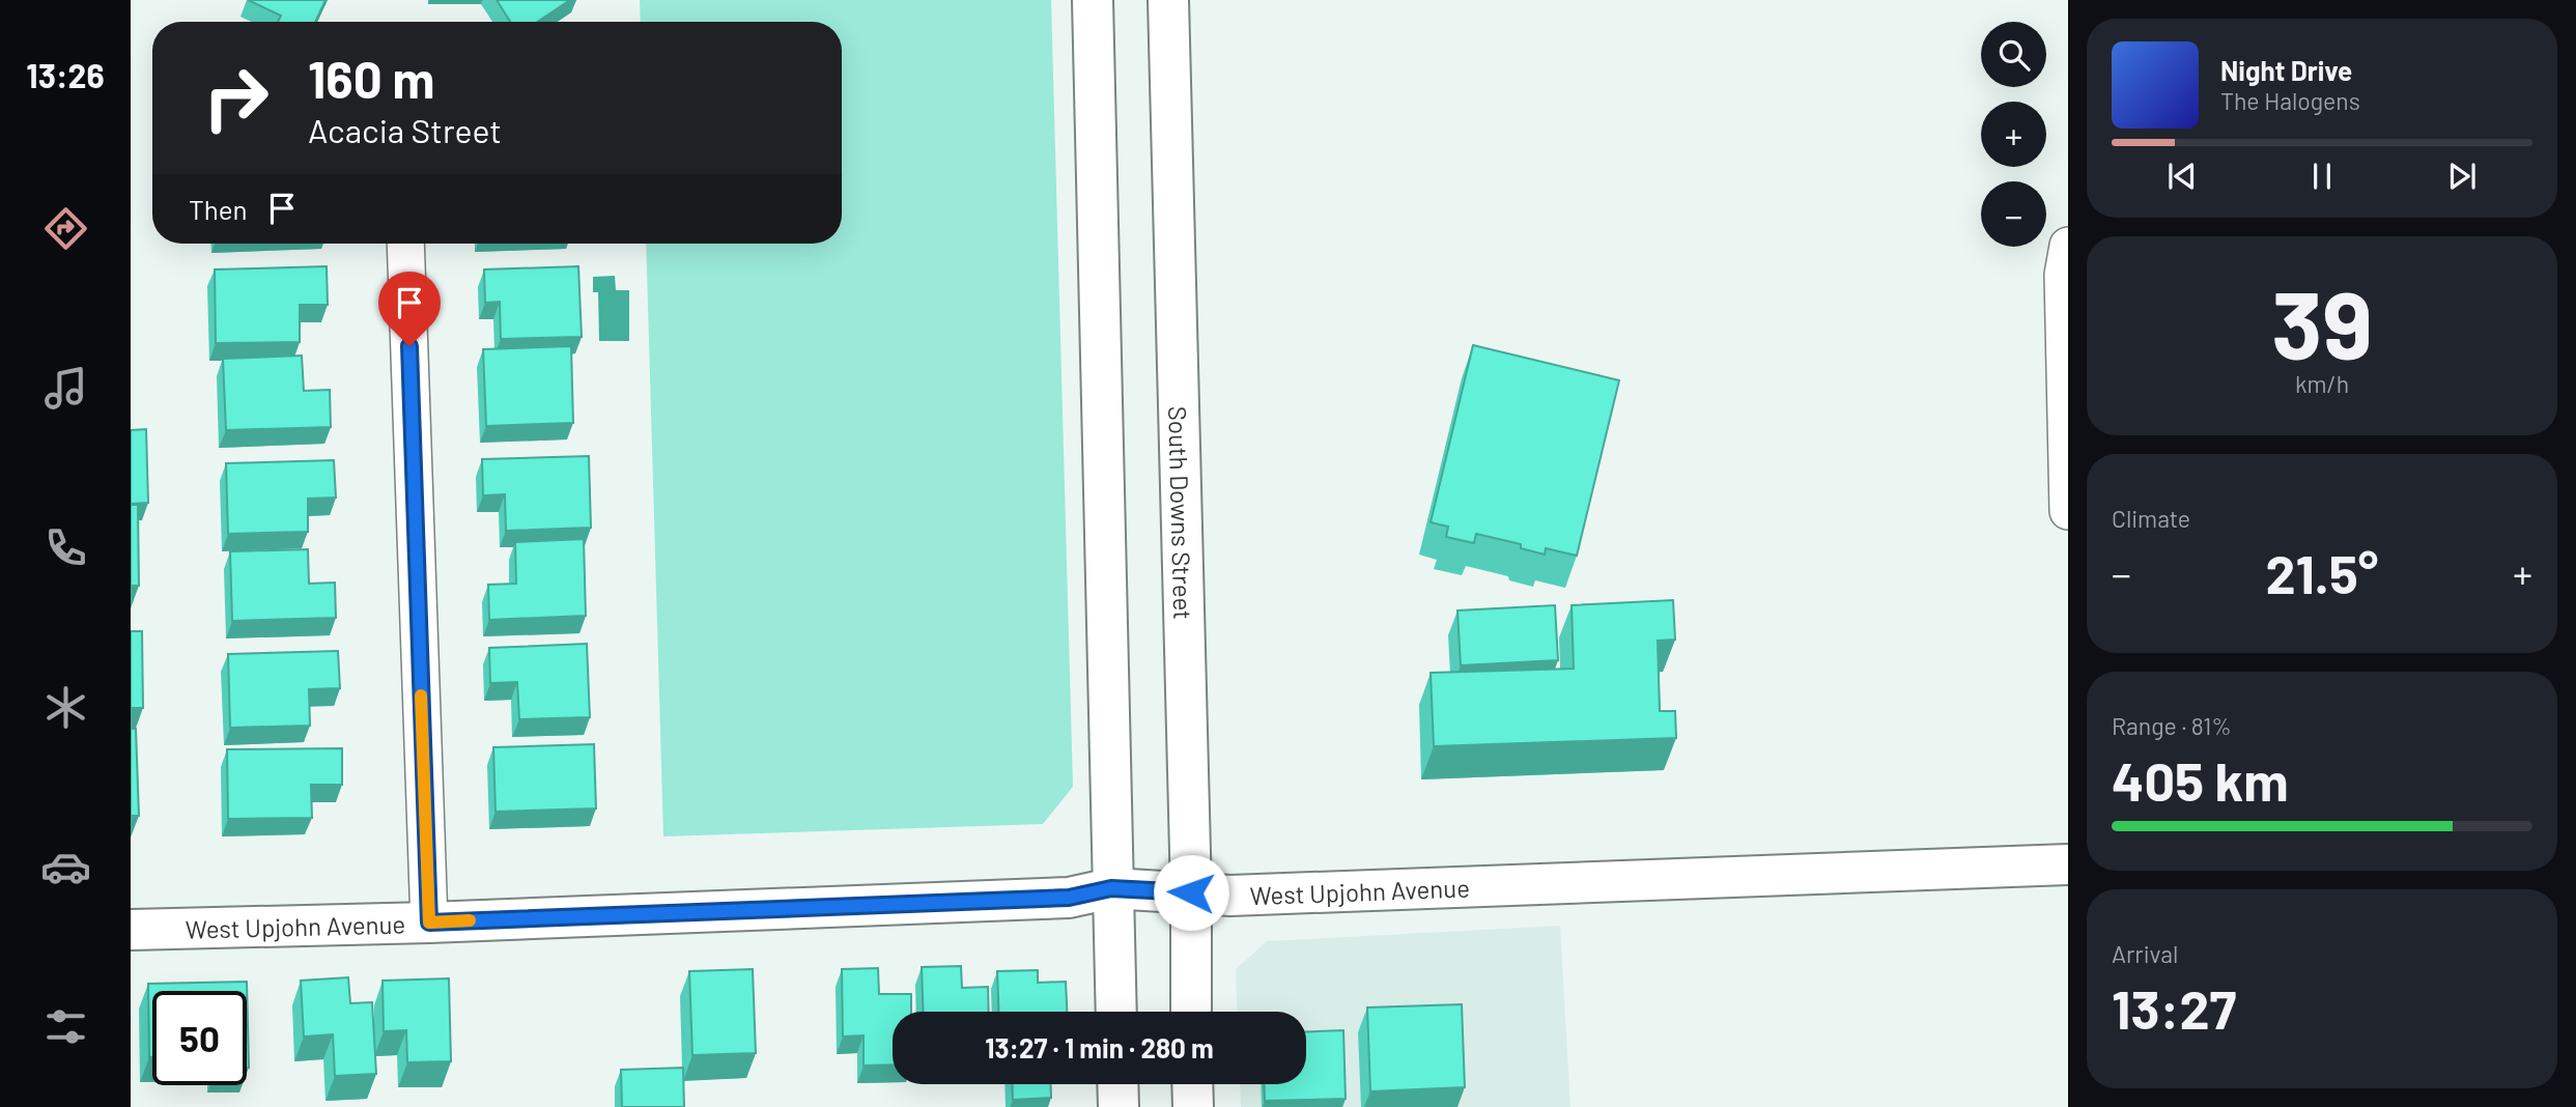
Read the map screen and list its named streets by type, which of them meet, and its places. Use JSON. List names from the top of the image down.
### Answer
{
  "streets": {
    "main road": ["South Downs Street", "West Upjohn Avenue"]
  },
  "crossings": [
    ["South Downs Street", "West Upjohn Avenue"]
  ],
  "page": {
    "tabs": "13:26",
    "map_buttons": ["+", "−"],
    "turn": ["160 m", "Acacia Street"],
    "song": ["Night Drive", "The Halogens"],
    "then": "Then",
    "tile": [
      ["39", "km/h"],
      "Climate",
      ["Range · 81%", "405 km"],
      ["Arrival", "13:27"]
    ],
    "heat": ["−", "21.5°", "+"],
    "limit": "50",
    "trip": "13:27 · 1 min · 280 m"
  }
}
